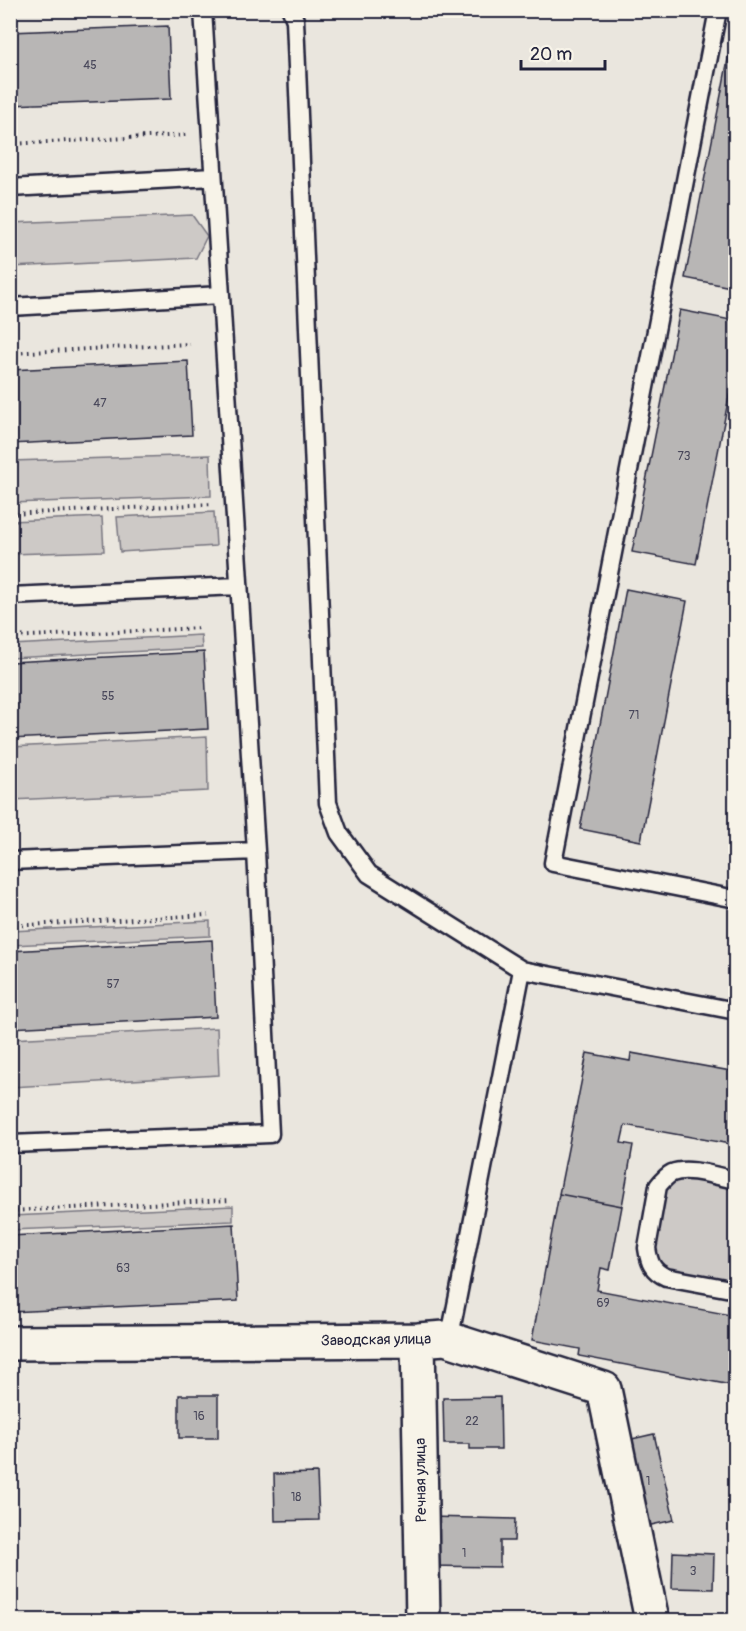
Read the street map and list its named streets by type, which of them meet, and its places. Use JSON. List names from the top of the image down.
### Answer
{
  "streets": {
    "street": ["Заводская улица", "Речная улица"]
  },
  "crossings": [
    ["Заводская улица", "Речная улица"]
  ],
  "house_numbers": [
    "45",
    "47",
    "73",
    "55",
    "71",
    "57",
    "63",
    "69",
    "16",
    "22",
    "1",
    "18",
    "1",
    "3"
  ],
  "scale_bar": "20 m"
}
